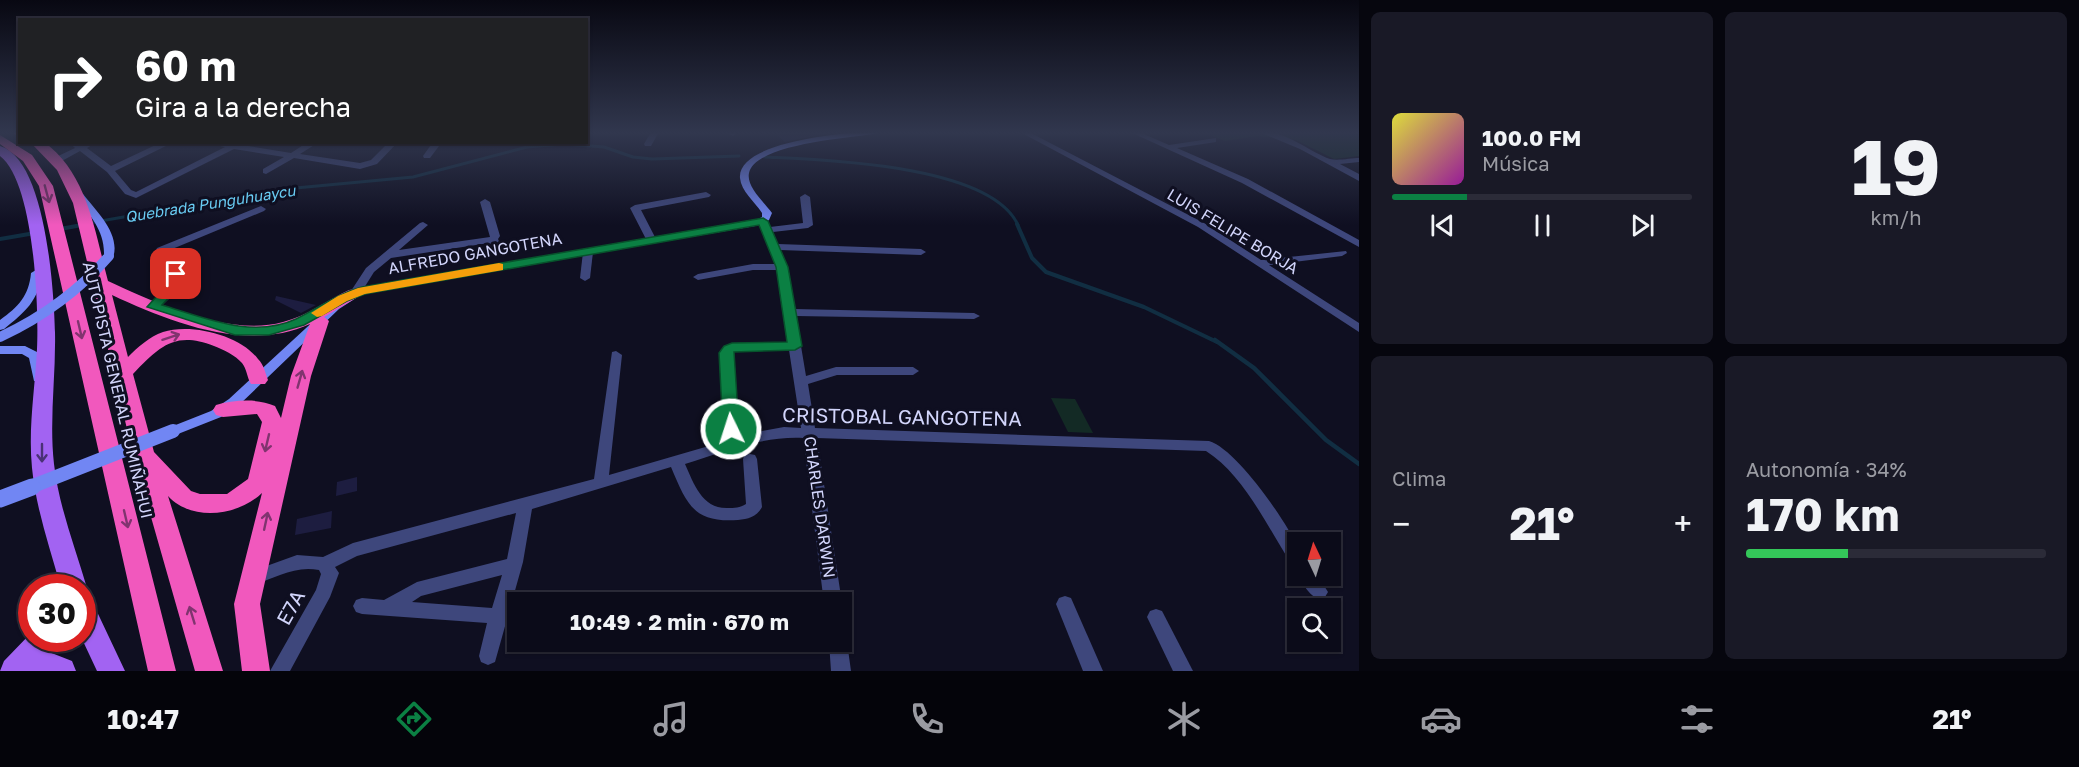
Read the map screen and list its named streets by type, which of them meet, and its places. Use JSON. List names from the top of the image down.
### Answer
{
  "streets": {
    "highway": ["AUTOPISTA GENERAL RUMIÑAHUI"],
    "street": [
      "LUIS FELIPE BORJA",
      "ALFREDO GANGOTENA",
      "CRISTOBAL GANGOTENA",
      "CHARLES DARWIN",
      "E7A"
    ]
  },
  "crossings": [
    ["ALFREDO GANGOTENA", "CHARLES DARWIN"],
    ["CRISTOBAL GANGOTENA", "CHARLES DARWIN"],
    ["CRISTOBAL GANGOTENA", "E7A"]
  ],
  "water": ["Quebrada Punguhuaycu"],
  "north": "top",
  "page": {
    "tile": [
      ["19", "km/h"],
      "Clima",
      ["Autonomía · 34%", "170 km"]
    ],
    "turn": ["60 m", "Gira a la derecha"],
    "song": ["100.0 FM", "Música"],
    "heat": ["−", "21°", "+"],
    "limit": "30",
    "trip": "10:49 · 2 min · 670 m",
    "tabs": ["10:47", "21°"]
  }
}
